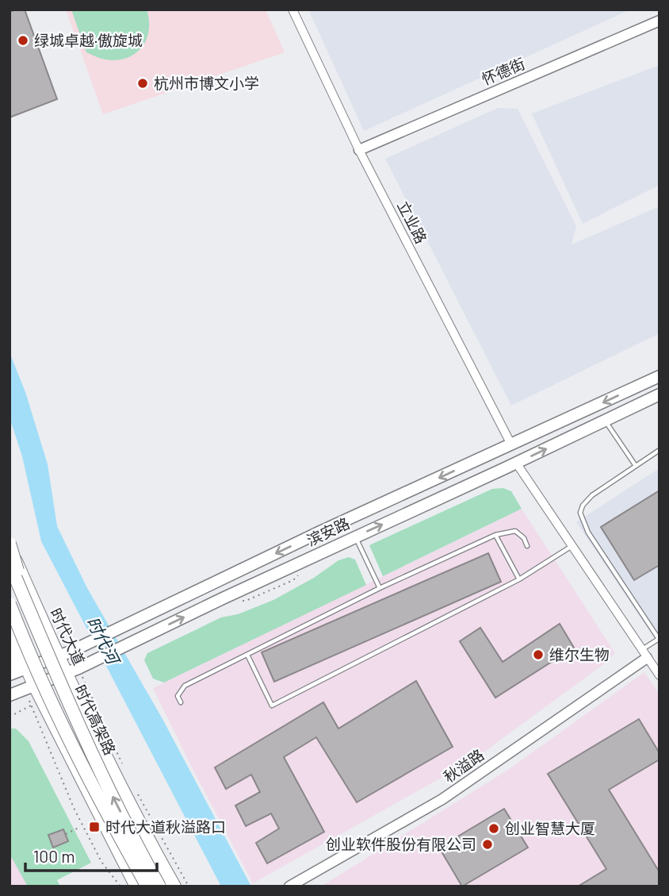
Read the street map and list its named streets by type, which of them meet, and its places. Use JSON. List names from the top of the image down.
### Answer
{
  "streets": {
    "main road": ["滨安路", "时代大道", "时代高架路"],
    "street": ["怀德街", "立业路", "秋溢路"]
  },
  "crossings": [
    ["怀德街", "立业路"],
    ["立业路", "滨安路"],
    ["滨安路", "时代大道"]
  ],
  "water": ["时代河"],
  "places": {
    "other": [
      "绿城卓越·傲旋城",
      "杭州市博文小学",
      "维尔生物",
      "创业智慧大厦",
      "创业软件股份有限公司"
    ],
    "transit": ["时代大道秋溢路口"]
  },
  "scale_bar": "100 m"
}
